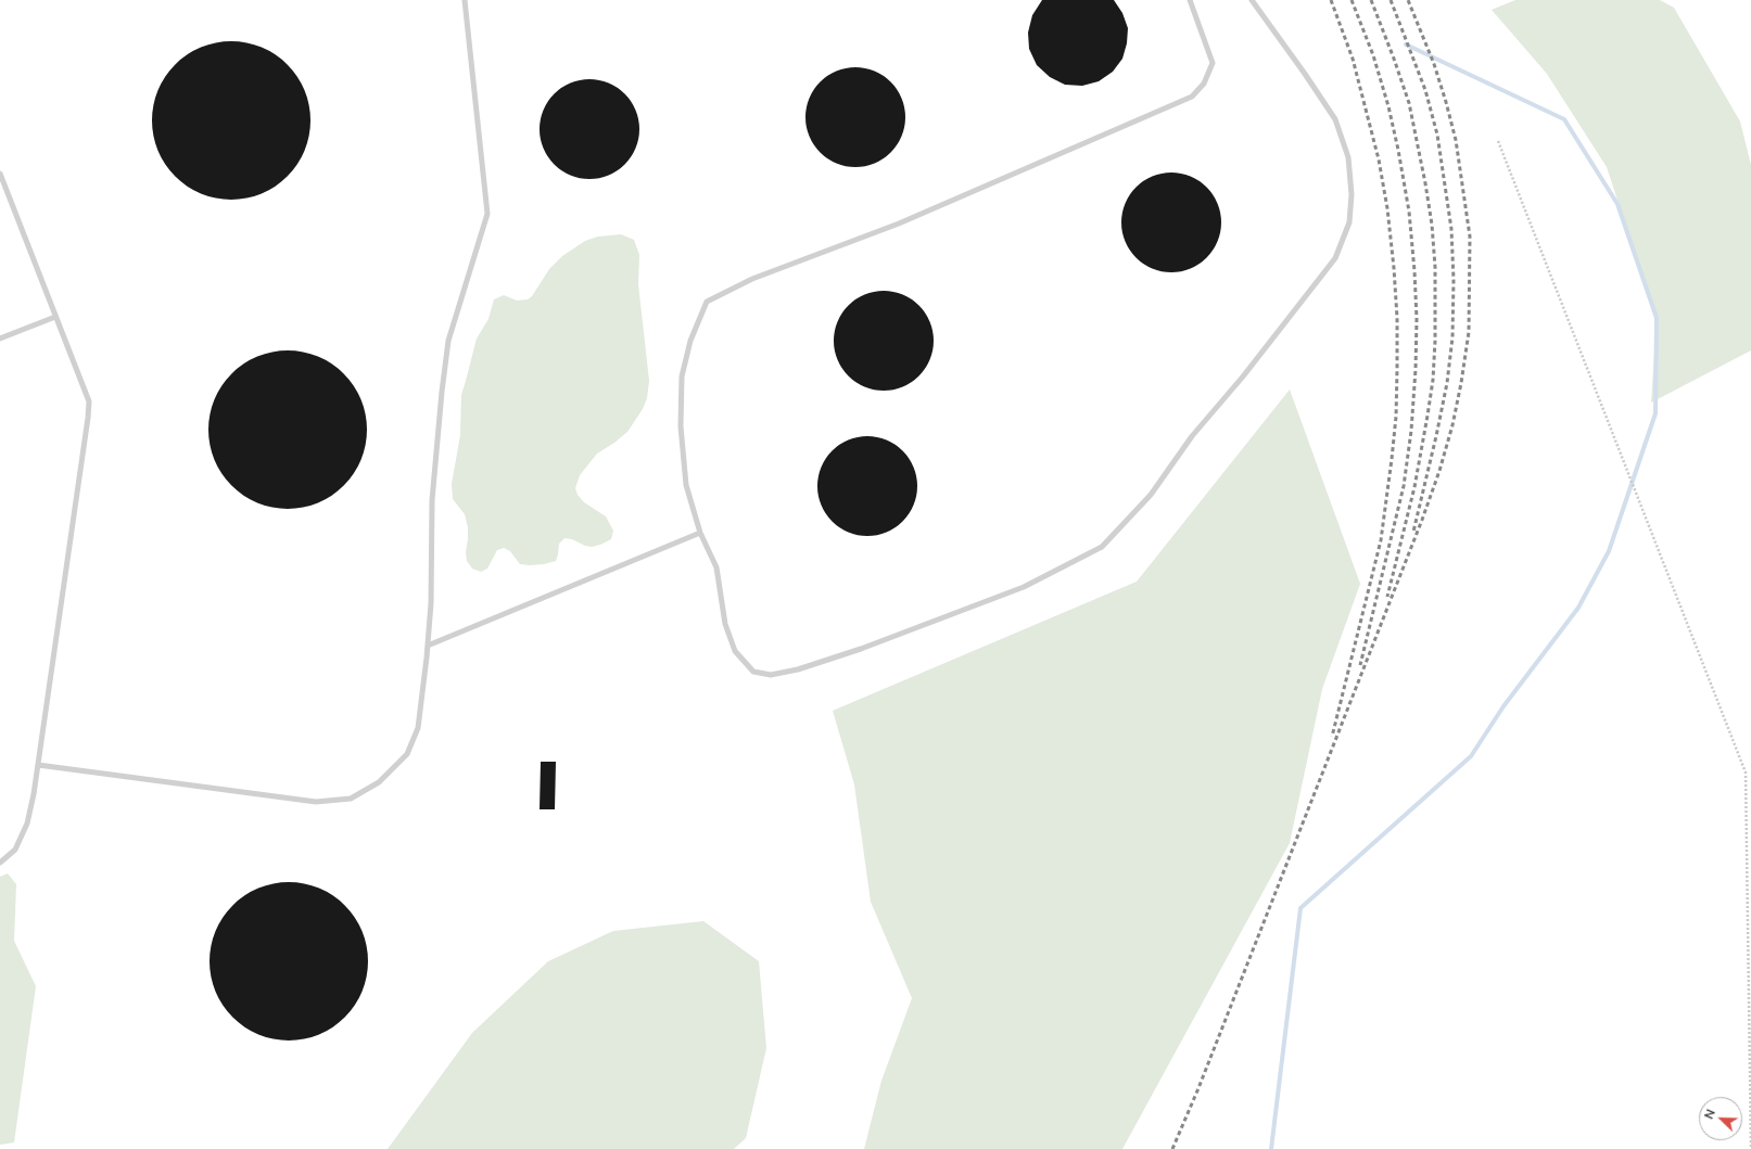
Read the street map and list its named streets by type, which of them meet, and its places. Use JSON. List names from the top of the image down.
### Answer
{
  "north": "top left"
}
